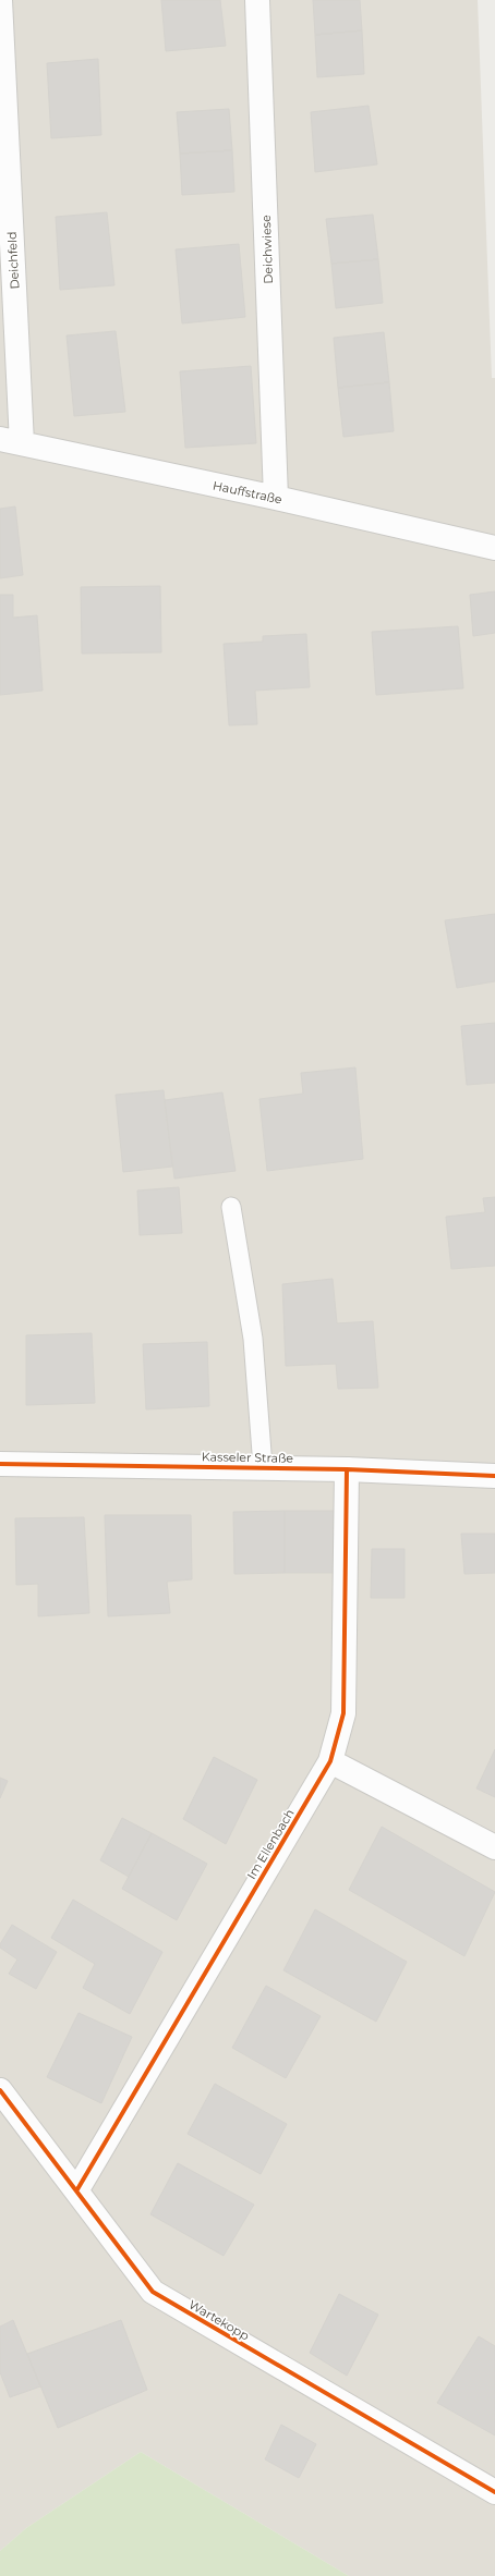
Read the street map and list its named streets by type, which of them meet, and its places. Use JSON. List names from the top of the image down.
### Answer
{
  "streets": {
    "street": [
      "Deichwiese",
      "Deichfeld",
      "Hauffstraße",
      "Kasseler Straße",
      "Im Ellenbach",
      "Wartekopp"
    ]
  },
  "crossings": [
    ["Deichwiese", "Hauffstraße"],
    ["Deichfeld", "Hauffstraße"],
    ["Kasseler Straße", "Im Ellenbach"],
    ["Im Ellenbach", "Wartekopp"]
  ]
}
